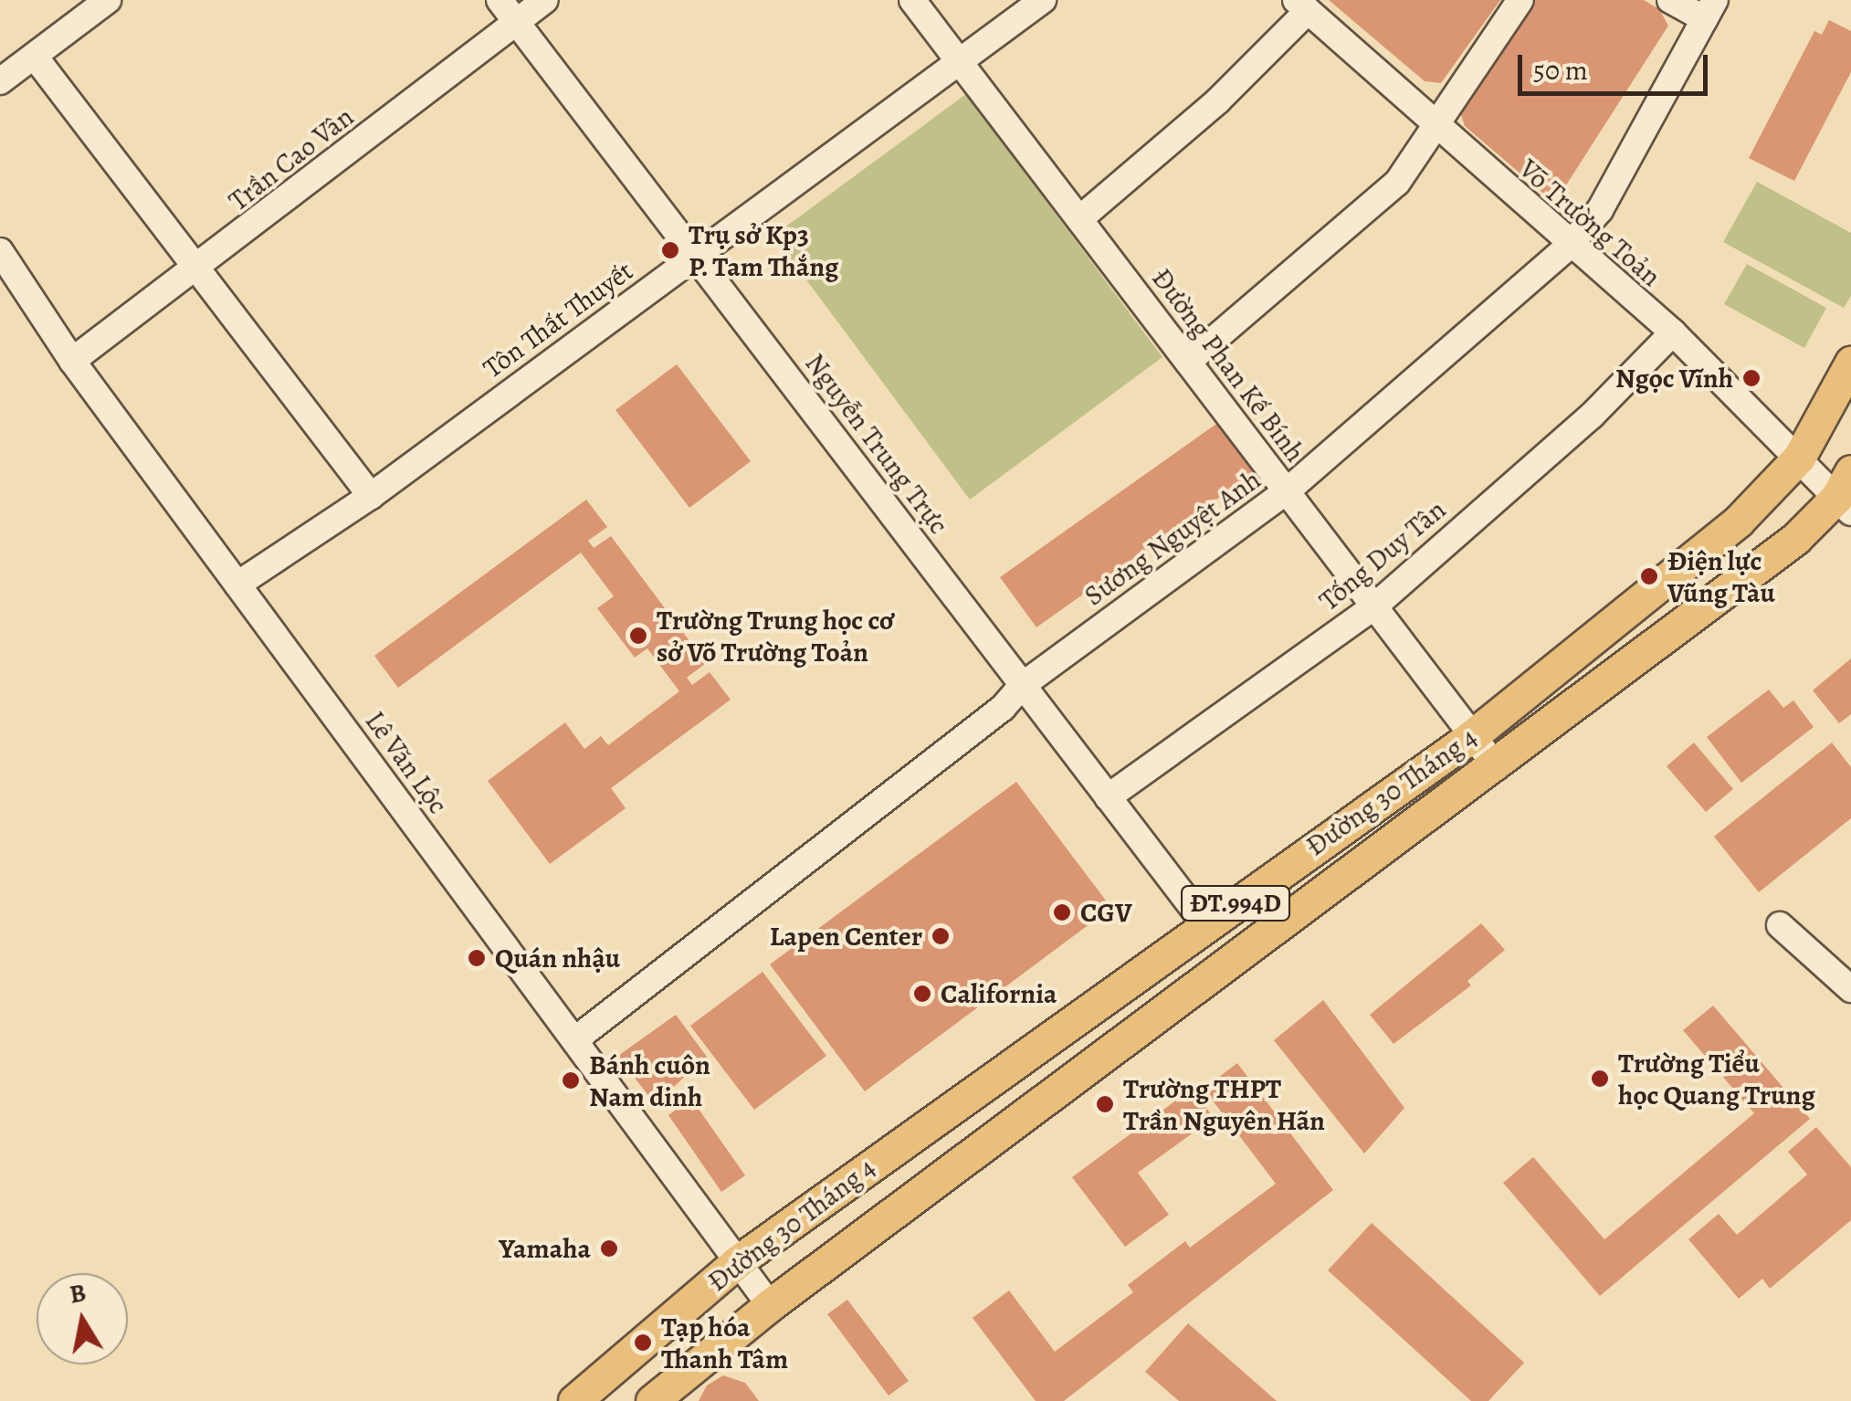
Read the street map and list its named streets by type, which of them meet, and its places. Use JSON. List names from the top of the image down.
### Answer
{
  "streets": {
    "main road": ["Đường 30 Tháng 4", "ĐT.994D"],
    "street": [
      "Trần Cao Vân",
      "Võ Trường Toản",
      "Tôn Thất Thuyết",
      "Đường Phan Kế Bính",
      "Nguyễn Trung Trực",
      "Sương Nguyệt Anh",
      "Tống Duy Tân",
      "Lê Văn Lộc"
    ]
  },
  "crossings": [
    ["Trần Cao Vân", "Nguyễn Trung Trực"],
    ["Trần Cao Vân", "Lê Văn Lộc"],
    ["Võ Trường Toản", "Sương Nguyệt Anh"],
    ["Võ Trường Toản", "Tống Duy Tân"],
    ["Võ Trường Toản", "Đường 30 Tháng 4"],
    ["Tôn Thất Thuyết", "Đường Phan Kế Bính"],
    ["Tôn Thất Thuyết", "Nguyễn Trung Trực"],
    ["Tôn Thất Thuyết", "Lê Văn Lộc"],
    ["Đường Phan Kế Bính", "Sương Nguyệt Anh"],
    ["Đường Phan Kế Bính", "Tống Duy Tân"],
    ["Đường Phan Kế Bính", "Đường 30 Tháng 4"],
    ["Nguyễn Trung Trực", "Sương Nguyệt Anh"],
    ["Nguyễn Trung Trực", "Tống Duy Tân"],
    ["Nguyễn Trung Trực", "Đường 30 Tháng 4"],
    ["Sương Nguyệt Anh", "Lê Văn Lộc"],
    ["Lê Văn Lộc", "Đường 30 Tháng 4"]
  ],
  "places": [
    "Trụ sở Kp3 P. Tam Thắng",
    "Ngọc Vĩnh",
    "Điện lực Vũng Tàu",
    "Trường Trung học cơ sở Võ Trường Toản",
    "CGV",
    "Lapen Center",
    "Quán nhậu",
    "California",
    "Trường Tiểu học Quang Trung",
    "Bánh cuôn Nam dinh",
    "Trường THPT Trần Nguyên Hãn",
    "Yamaha",
    "Tạp hóa Thanh Tâm"
  ],
  "scale_bar": "50 m",
  "north": "top"
}
